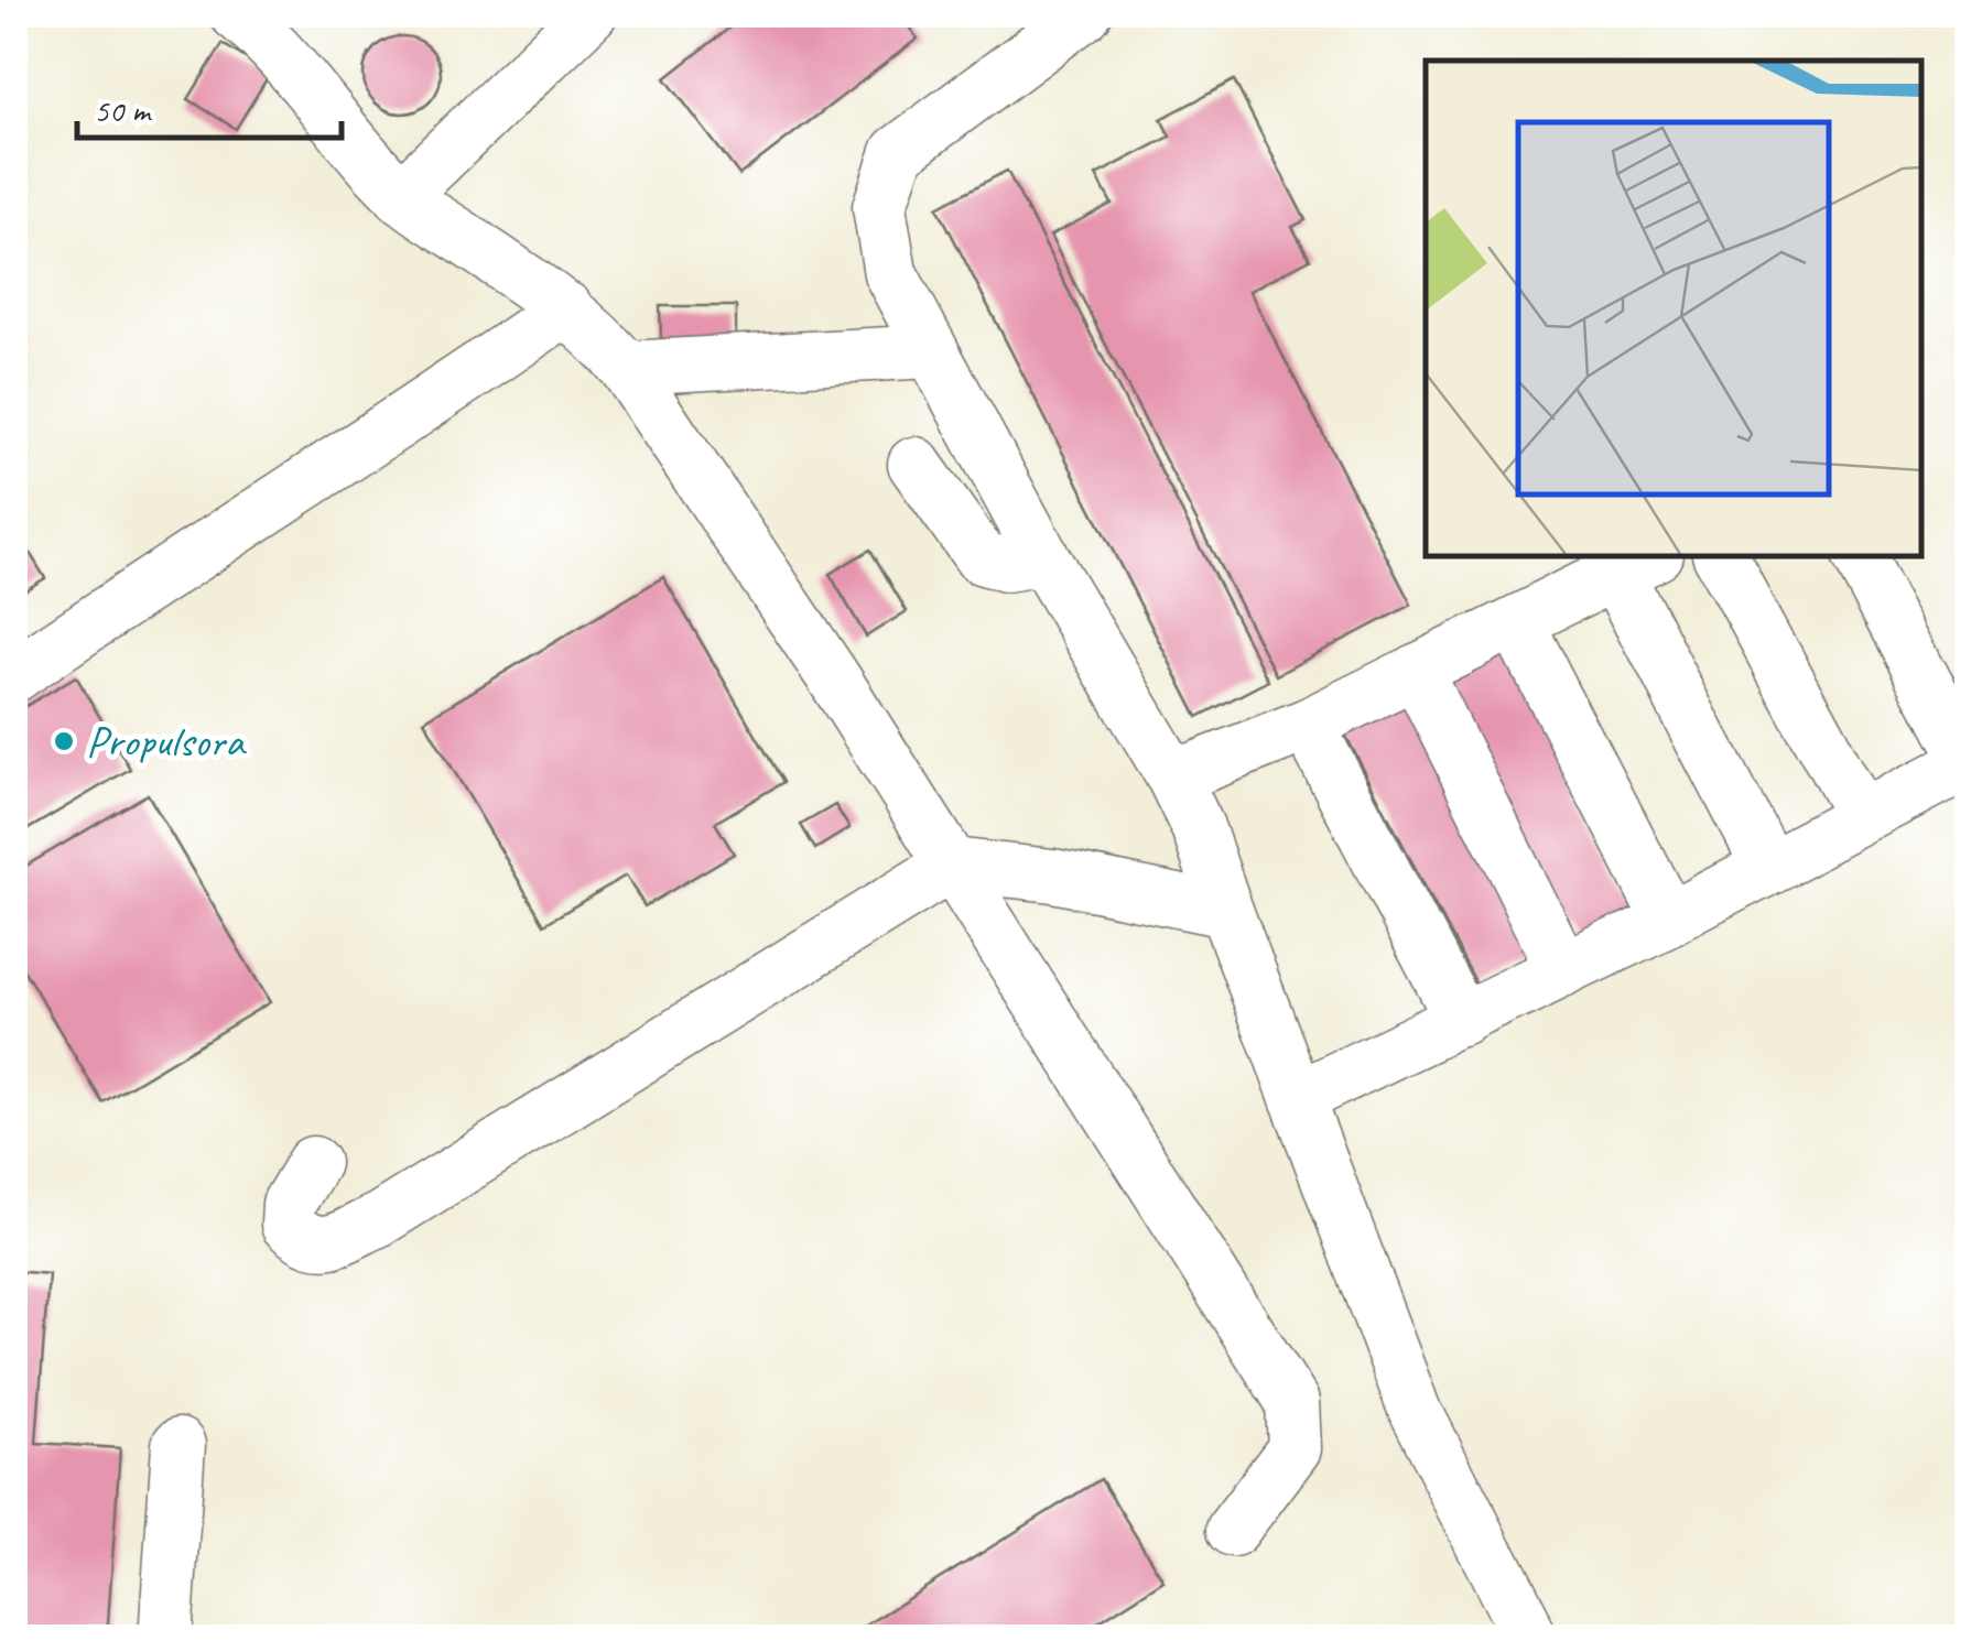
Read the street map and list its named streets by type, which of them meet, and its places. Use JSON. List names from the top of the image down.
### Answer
{
  "places": ["Propulsora"],
  "scale_bar": "50 m"
}
